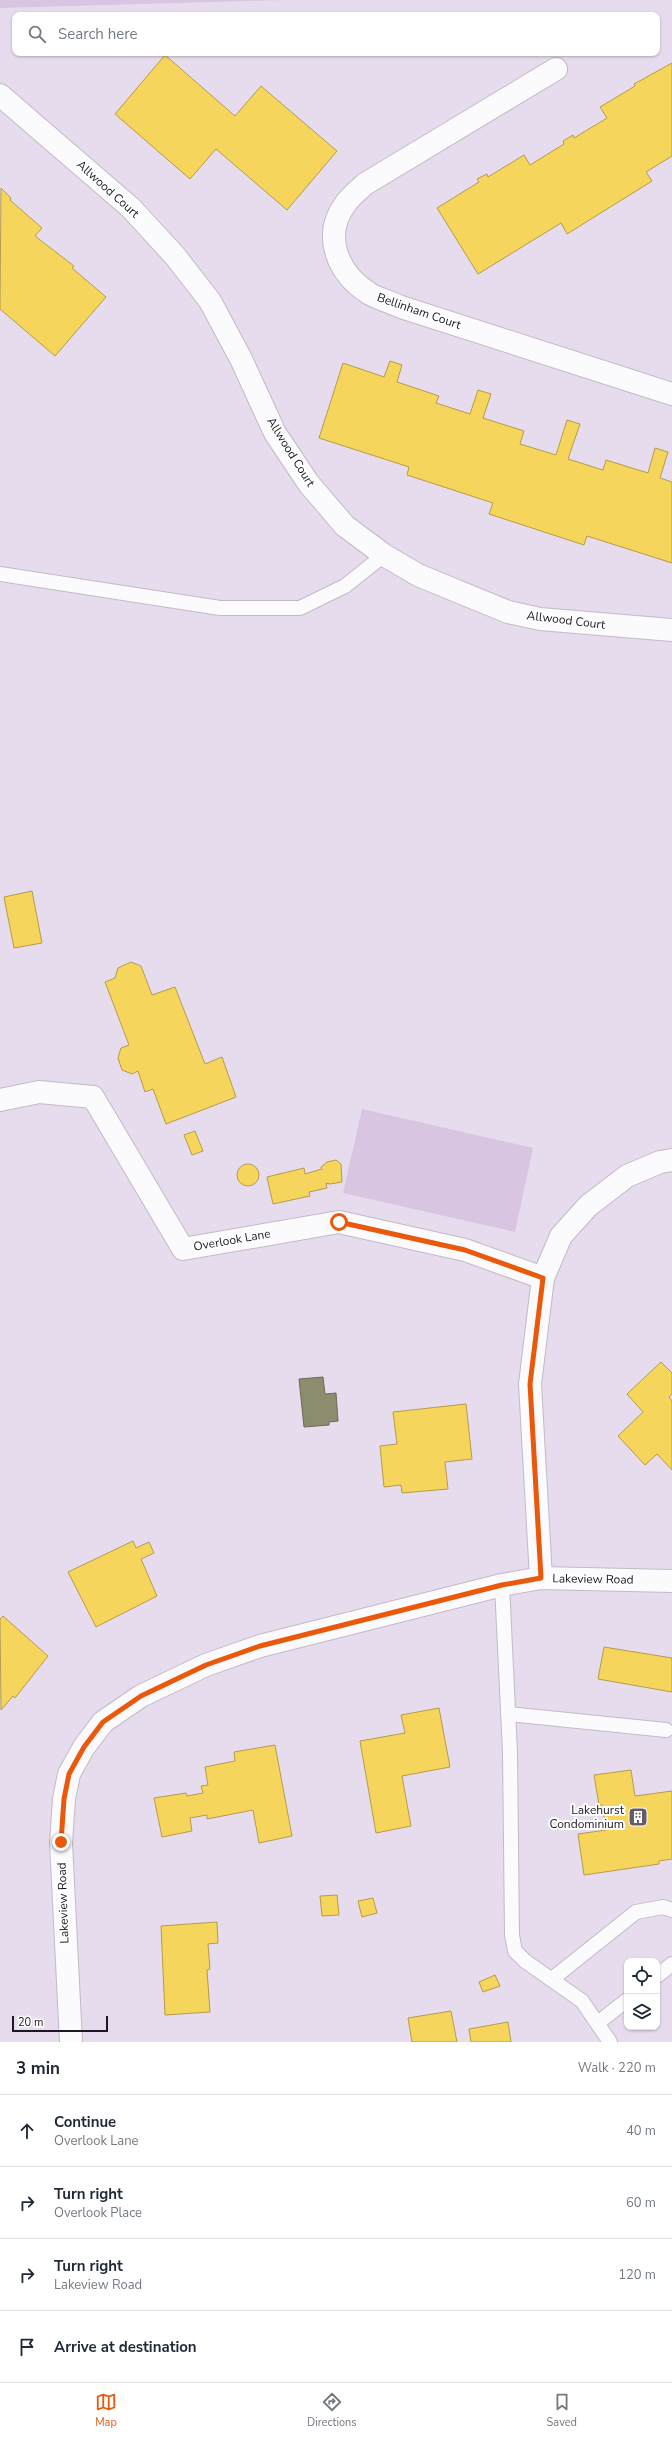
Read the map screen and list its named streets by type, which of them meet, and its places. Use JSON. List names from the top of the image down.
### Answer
{
  "streets": {
    "street": [
      "Allwood Court",
      "Bellinham Court",
      "Overlook Lane",
      "Lakeview Road"
    ]
  },
  "places": {
    "building": ["Lakehurst Condominium"]
  },
  "scale_bar": "20 m",
  "page": {
    "search": "Search here",
    "scale": "20 m",
    "heading": ["3 min", "Walk · 220 m"],
    "list": [
      ["Continue", "Overlook Lane", "40 m"],
      ["Turn right", "Overlook Place", "60 m"],
      ["Turn right", "Lakeview Road", "120 m"],
      "Arrive at destination"
    ],
    "nav": ["Map", "Directions", "Saved"]
  }
}
